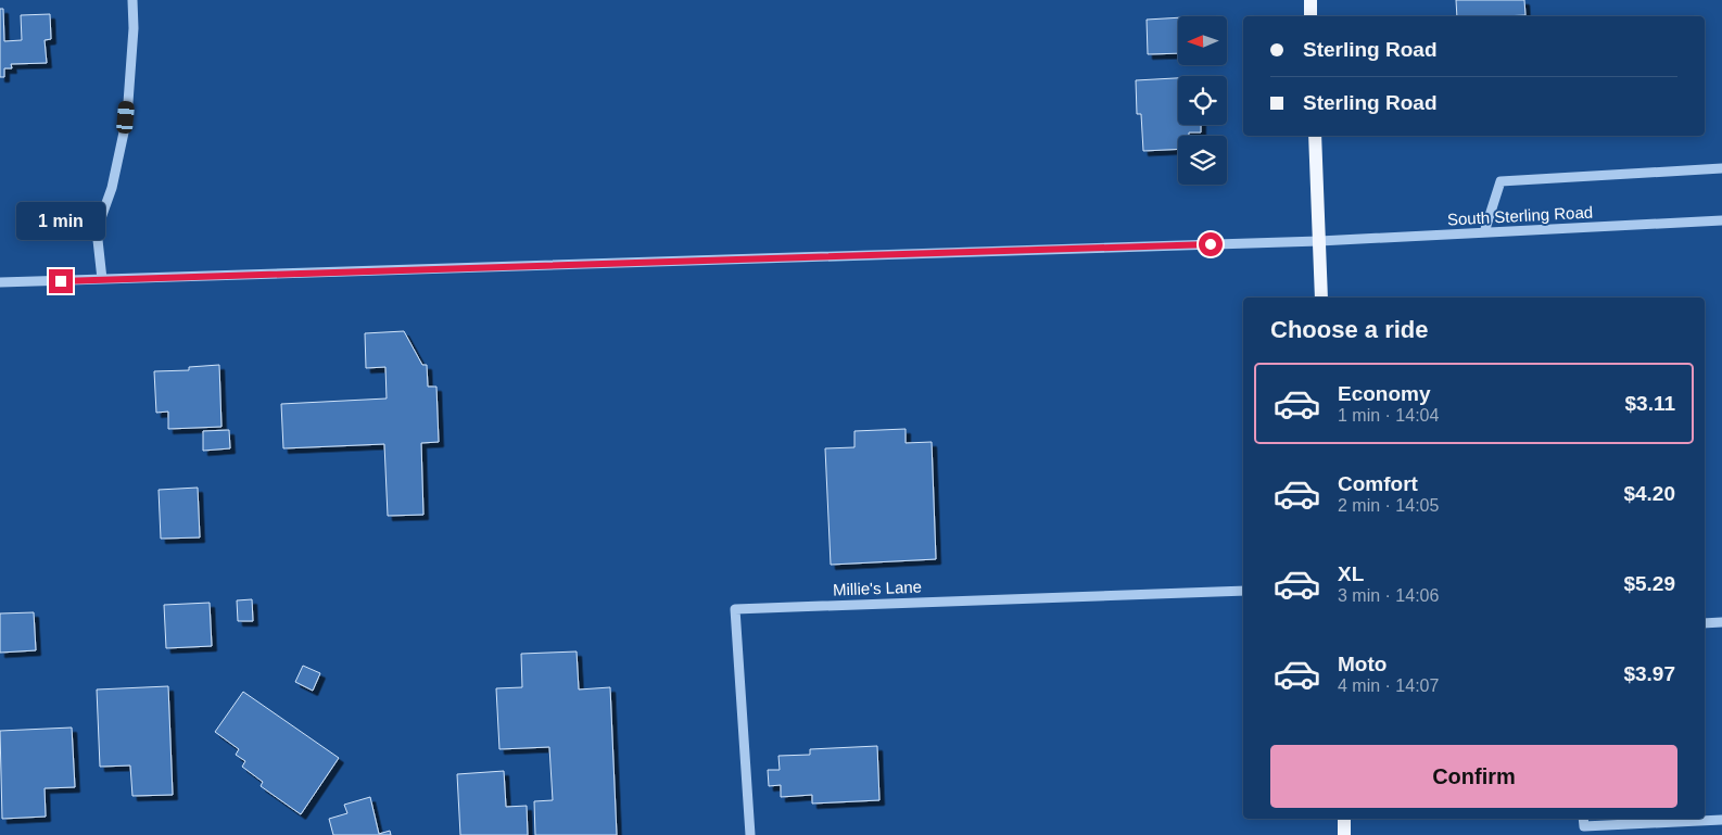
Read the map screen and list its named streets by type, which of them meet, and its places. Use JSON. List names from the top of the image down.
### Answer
{
  "streets": {
    "street": ["South Sterling Road", "Millie's Lane"]
  },
  "north": "left",
  "page": {
    "banner": ["Sterling Road", "Sterling Road"],
    "bubble": "1 min",
    "heading": "Choose a ride",
    "list": [
      {
        "name": "Economy",
        "note": "1 min · 14:04",
        "value": "$3.11"
      },
      {
        "name": "Comfort",
        "note": "2 min · 14:05",
        "value": "$4.20"
      },
      {
        "name": "XL",
        "note": "3 min · 14:06",
        "value": "$5.29"
      },
      {
        "name": "Moto",
        "note": "4 min · 14:07",
        "value": "$3.97"
      }
    ],
    "buttons": "Confirm"
  }
}
